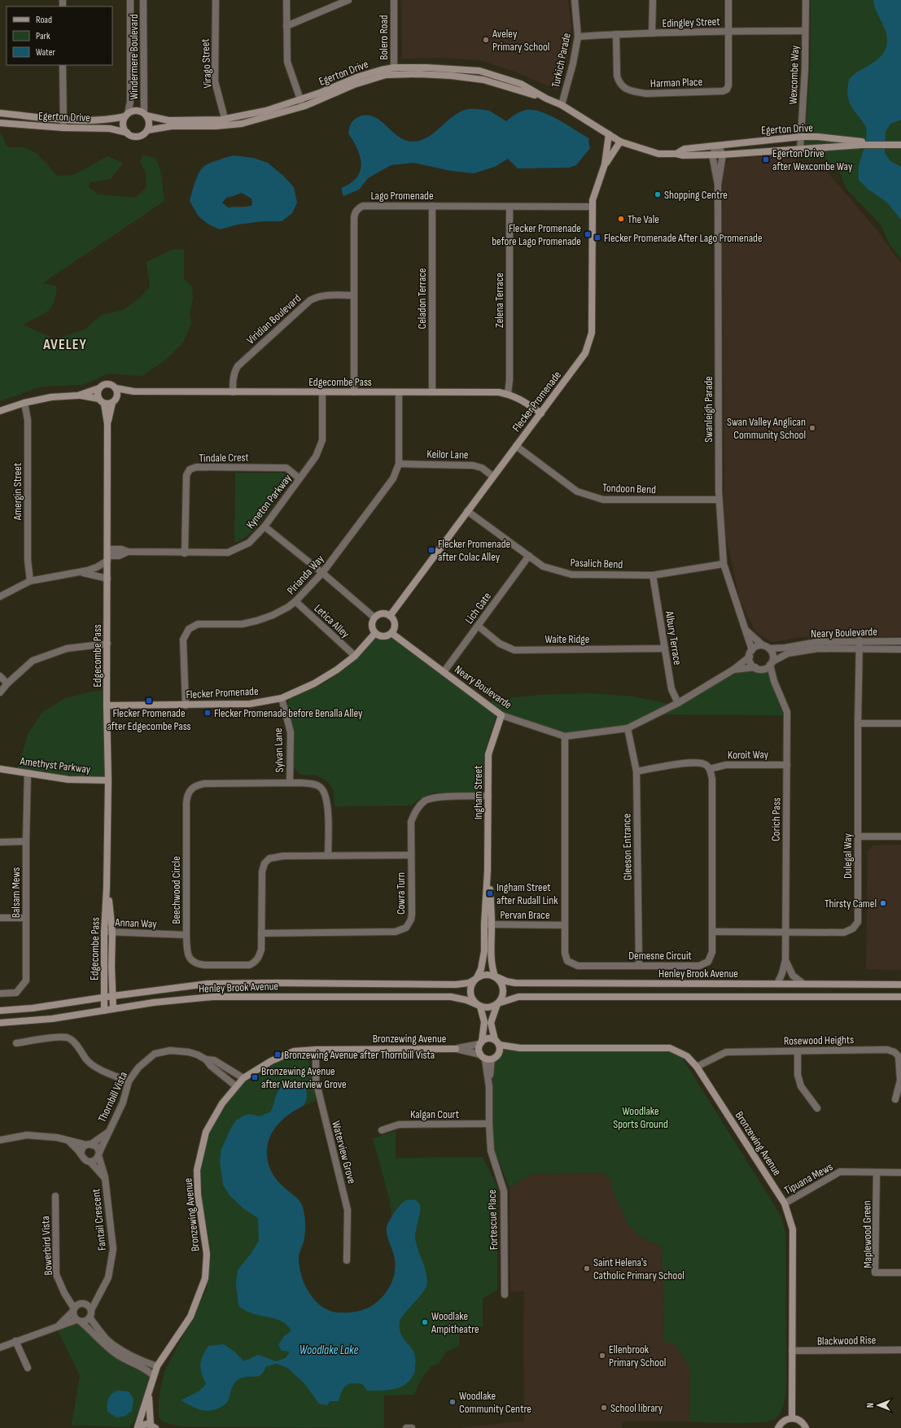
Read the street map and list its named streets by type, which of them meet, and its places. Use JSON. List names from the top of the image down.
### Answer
{
  "streets": {
    "street": [
      "Edingley Street",
      "Bolero Road",
      "Windermere Boulevard",
      "Turkich Parade",
      "Virago Street",
      "Egerton Drive",
      "Wexcombe Way",
      "Harman Place",
      "Lago Promenade",
      "Celadon Terrace",
      "Zelena Terrace",
      "Viridian Boulevard",
      "Edgecombe Pass",
      "Flecker Promenade",
      "Swanleigh Parade",
      "Keilor Lane",
      "Tindale Crest",
      "Tondoon Bend",
      "Amergin Street",
      "Kyneton Parkway",
      "Pasalich Bend",
      "Pirianda Way",
      "Lich Gate",
      "Letica Alley",
      "Neary Boulevarde",
      "Albury Terrace",
      "Waite Ridge",
      "Sylvan Lane",
      "Koroit Way",
      "Amethyst Parkway",
      "Ingham Street",
      "Corich Pass",
      "Gleeson Entrance",
      "Dulegal Way",
      "Beechwood Circle",
      "Balsam Mews",
      "Cowra Turn",
      "Pervan Brace",
      "Annan Way",
      "Demesne Circuit",
      "Henley Brook Avenue",
      "Bronzewing Avenue",
      "Rosewood Heights",
      "Thornbill Vista",
      "Kalgan Court",
      "Waterview Grove",
      "Tipuana Mews",
      "Fantail Crescent",
      "Fortescue Place",
      "Maplewood Green",
      "Bowerbird Vista",
      "Blackwood Rise"
    ]
  },
  "crossings": [
    ["Edingley Street", "Turkich Parade"],
    ["Edingley Street", "Wexcombe Way"],
    ["Edingley Street", "Harman Place"],
    ["Bolero Road", "Egerton Drive"],
    ["Windermere Boulevard", "Egerton Drive"],
    ["Turkich Parade", "Egerton Drive"],
    ["Virago Street", "Egerton Drive"],
    ["Egerton Drive", "Wexcombe Way"],
    ["Egerton Drive", "Flecker Promenade"],
    ["Egerton Drive", "Swanleigh Parade"],
    ["Lago Promenade", "Celadon Terrace"],
    ["Lago Promenade", "Zelena Terrace"],
    ["Lago Promenade", "Viridian Boulevard"],
    ["Lago Promenade", "Edgecombe Pass"],
    ["Lago Promenade", "Flecker Promenade"],
    ["Celadon Terrace", "Edgecombe Pass"],
    ["Zelena Terrace", "Edgecombe Pass"],
    ["Viridian Boulevard", "Edgecombe Pass"],
    ["Edgecombe Pass", "Flecker Promenade"],
    ["Edgecombe Pass", "Kyneton Parkway"],
    ["Edgecombe Pass", "Pirianda Way"],
    ["Edgecombe Pass", "Amethyst Parkway"],
    ["Edgecombe Pass", "Annan Way"],
    ["Edgecombe Pass", "Henley Brook Avenue"],
    ["Flecker Promenade", "Keilor Lane"],
    ["Flecker Promenade", "Tondoon Bend"],
    ["Flecker Promenade", "Pasalich Bend"],
    ["Flecker Promenade", "Pirianda Way"],
    ["Flecker Promenade", "Letica Alley"],
    ["Flecker Promenade", "Neary Boulevarde"],
    ["Flecker Promenade", "Sylvan Lane"],
    ["Swanleigh Parade", "Tondoon Bend"],
    ["Swanleigh Parade", "Pasalich Bend"],
    ["Swanleigh Parade", "Neary Boulevarde"],
    ["Swanleigh Parade", "Corich Pass"],
    ["Keilor Lane", "Pirianda Way"],
    ["Tindale Crest", "Kyneton Parkway"],
    ["Pasalich Bend", "Lich Gate"],
    ["Pasalich Bend", "Albury Terrace"],
    ["Pirianda Way", "Letica Alley"],
    ["Lich Gate", "Neary Boulevarde"],
    ["Lich Gate", "Waite Ridge"],
    ["Neary Boulevarde", "Albury Terrace"],
    ["Neary Boulevarde", "Ingham Street"],
    ["Neary Boulevarde", "Corich Pass"],
    ["Neary Boulevarde", "Gleeson Entrance"],
    ["Neary Boulevarde", "Dulegal Way"],
    ["Neary Boulevarde", "Demesne Circuit"],
    ["Albury Terrace", "Waite Ridge"],
    ["Sylvan Lane", "Beechwood Circle"],
    ["Koroit Way", "Corich Pass"],
    ["Koroit Way", "Demesne Circuit"],
    ["Amethyst Parkway", "Balsam Mews"],
    ["Ingham Street", "Cowra Turn"],
    ["Ingham Street", "Pervan Brace"],
    ["Ingham Street", "Henley Brook Avenue"],
    ["Corich Pass", "Dulegal Way"],
    ["Corich Pass", "Henley Brook Avenue"],
    ["Gleeson Entrance", "Demesne Circuit"],
    ["Dulegal Way", "Demesne Circuit"],
    ["Beechwood Circle", "Cowra Turn"],
    ["Beechwood Circle", "Annan Way"],
    ["Pervan Brace", "Demesne Circuit"],
    ["Bronzewing Avenue", "Rosewood Heights"],
    ["Bronzewing Avenue", "Thornbill Vista"],
    ["Bronzewing Avenue", "Waterview Grove"],
    ["Bronzewing Avenue", "Tipuana Mews"],
    ["Bronzewing Avenue", "Fortescue Place"],
    ["Bronzewing Avenue", "Blackwood Rise"],
    ["Thornbill Vista", "Fantail Crescent"],
    ["Kalgan Court", "Fortescue Place"],
    ["Tipuana Mews", "Maplewood Green"],
    ["Fantail Crescent", "Bowerbird Vista"]
  ],
  "districts": ["AVELEY"],
  "water": ["Woodlake Lake"],
  "parks": ["Woodlake Sports Ground"],
  "places": {
    "other": [
      "Aveley Primary School",
      "Shopping Centre",
      "The Vale",
      "Swan Valley Anglican Community School",
      "Thirsty Camel",
      "Saint Helena's Catholic Primary School",
      "Woodlake Ampitheatre",
      "Ellenbrook Primary School",
      "Woodlake Community Centre",
      "School library"
    ],
    "transit": [
      "Egerton Drive after Wexcombe Way",
      "Flecker Promenade before Lago Promenade",
      "Flecker Promenade After Lago Promenade",
      "Flecker Promenade after Colac Alley",
      "Flecker Promenade after Edgecombe Pass",
      "Flecker Promenade before Benalla Alley",
      "Ingham Street after Rudall Link",
      "Bronzewing Avenue after Thornbill Vista",
      "Bronzewing Avenue after Waterview Grove"
    ]
  },
  "legend": ["Road", "Park", "Water"],
  "north": "left"
}
